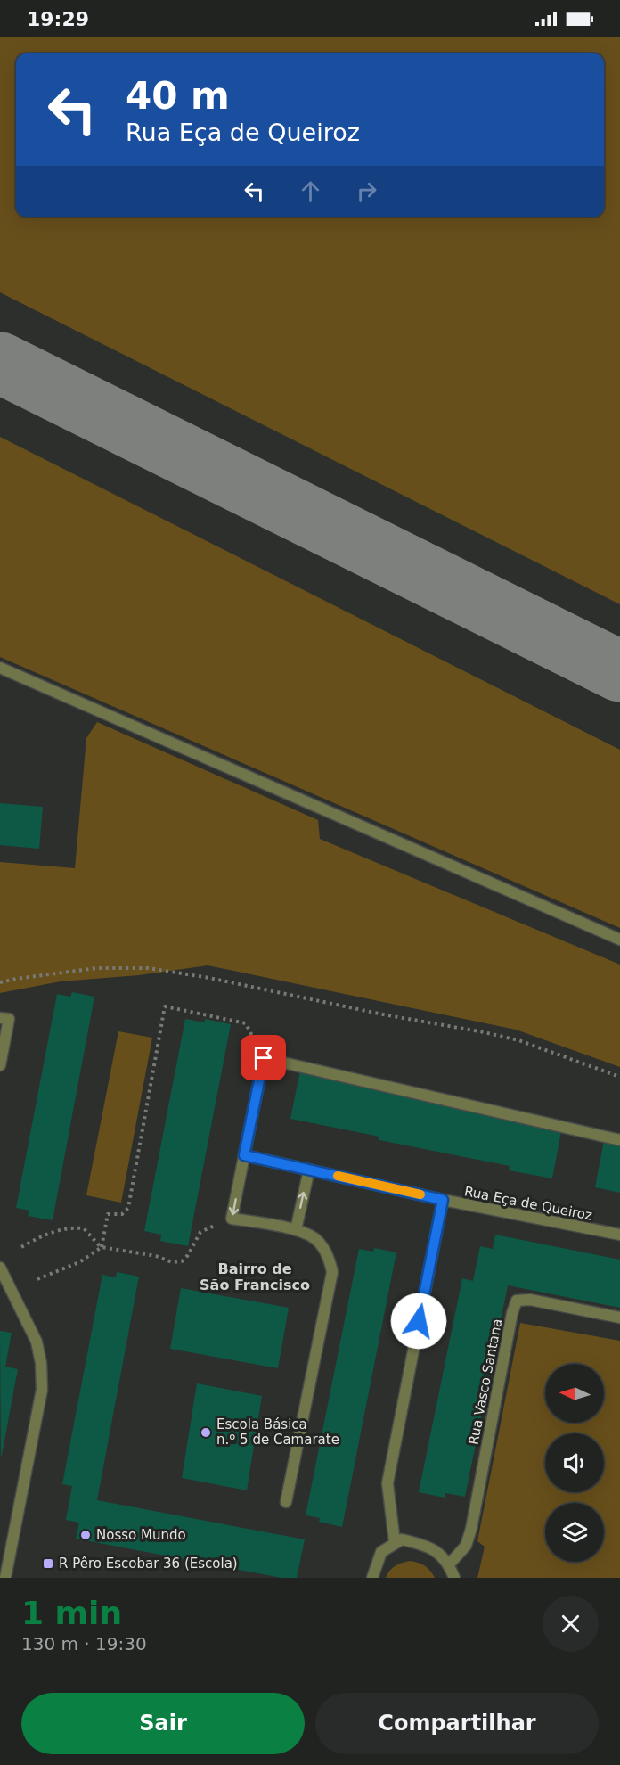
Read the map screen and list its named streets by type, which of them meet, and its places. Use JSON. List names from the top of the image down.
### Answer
{
  "streets": {
    "street": ["Rua Eça de Queiroz", "Rua Vasco Santana"]
  },
  "districts": ["Bairro de São Francisco"],
  "places": {
    "other": ["Escola Básica n.º 5 de Camarate", "Nosso Mundo"],
    "transit": ["R Pêro Escobar 36 (Escola)"]
  },
  "north": "left",
  "page": {
    "status": "19:29",
    "turn": ["40 m", "Rua Eça de Queiroz"],
    "heading": ["1 min", "130 m · 19:30"],
    "buttons": ["Sair", "Compartilhar"]
  }
}
